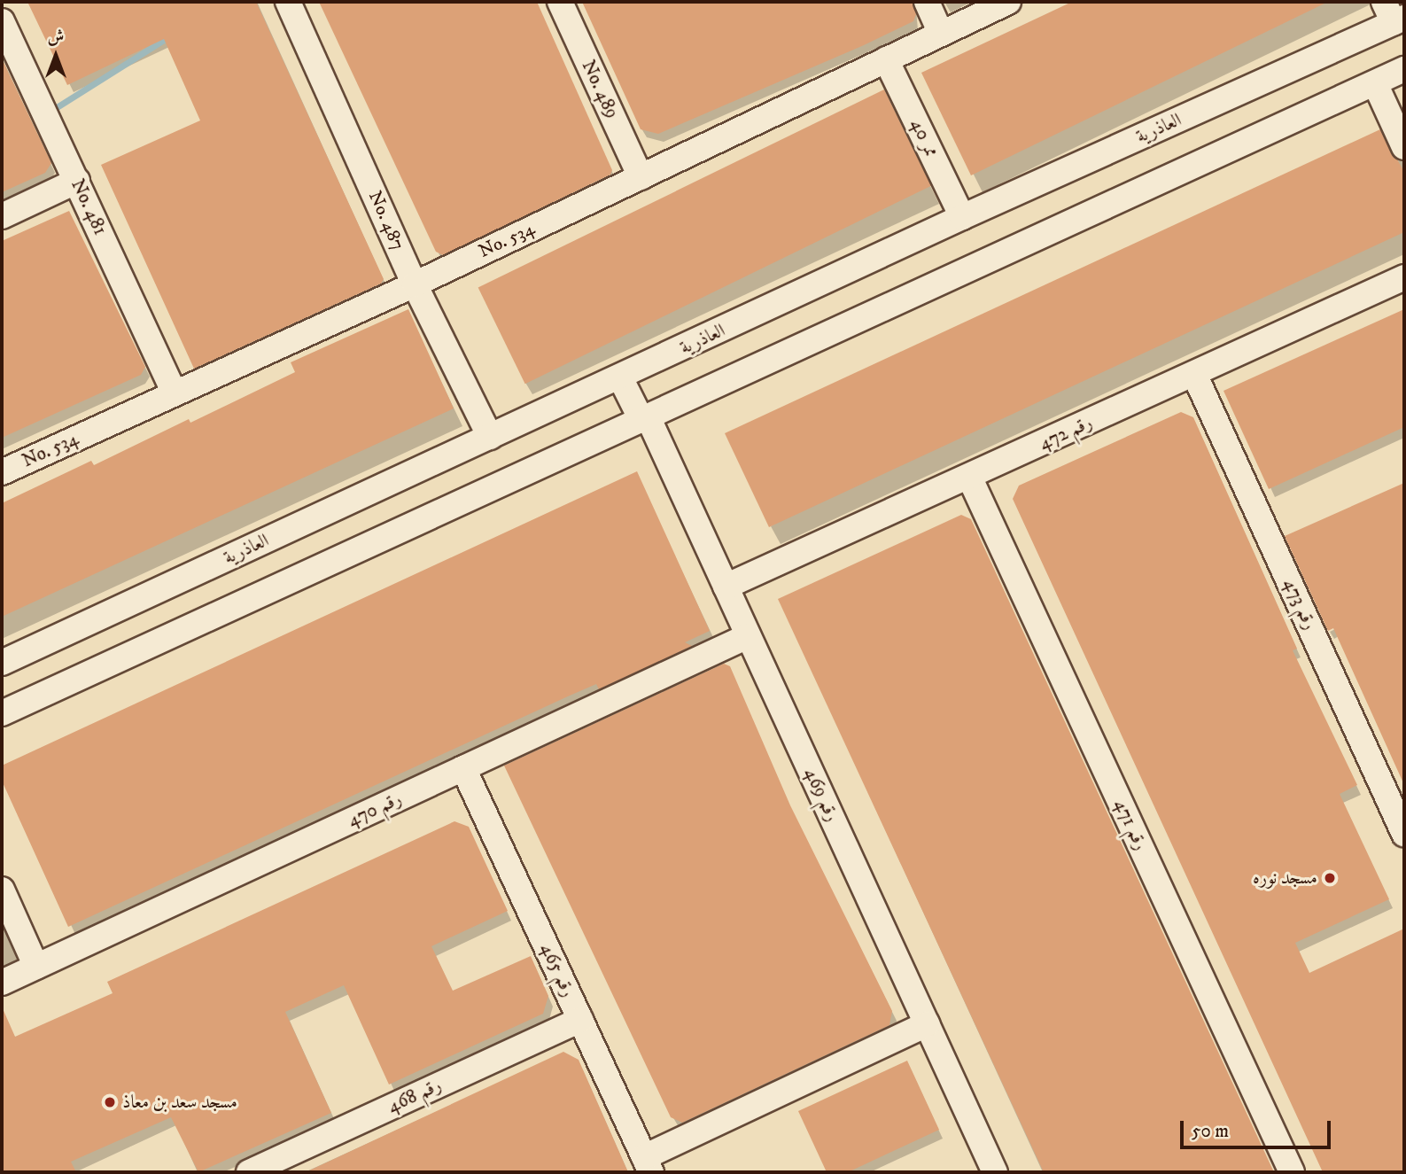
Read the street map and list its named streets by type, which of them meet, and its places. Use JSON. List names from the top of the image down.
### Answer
{
  "streets": {
    "street": [
      "No. 489",
      "العاذرية",
      "ممر 40",
      "No. 481",
      "No. 487",
      "No. 534",
      "رقم 472",
      "رقم 473",
      "رقم 469",
      "رقم 470",
      "رقم 471",
      "رقم 465",
      "رقم 468"
    ]
  },
  "crossings": [
    ["No. 489", "No. 534"],
    ["العاذرية", "ممر 40"],
    ["العاذرية", "No. 487"],
    ["العاذرية", "رقم 469"],
    ["ممر 40", "No. 534"],
    ["No. 481", "No. 534"],
    ["No. 487", "No. 534"],
    ["رقم 472", "رقم 473"],
    ["رقم 472", "رقم 469"],
    ["رقم 472", "رقم 471"],
    ["رقم 469", "رقم 470"],
    ["رقم 470", "رقم 465"],
    ["رقم 465", "رقم 468"]
  ],
  "places": ["مسجد نوره", "مسجد سعد بن معاذ"],
  "scale_bar": "50 m",
  "north": "top"
}
